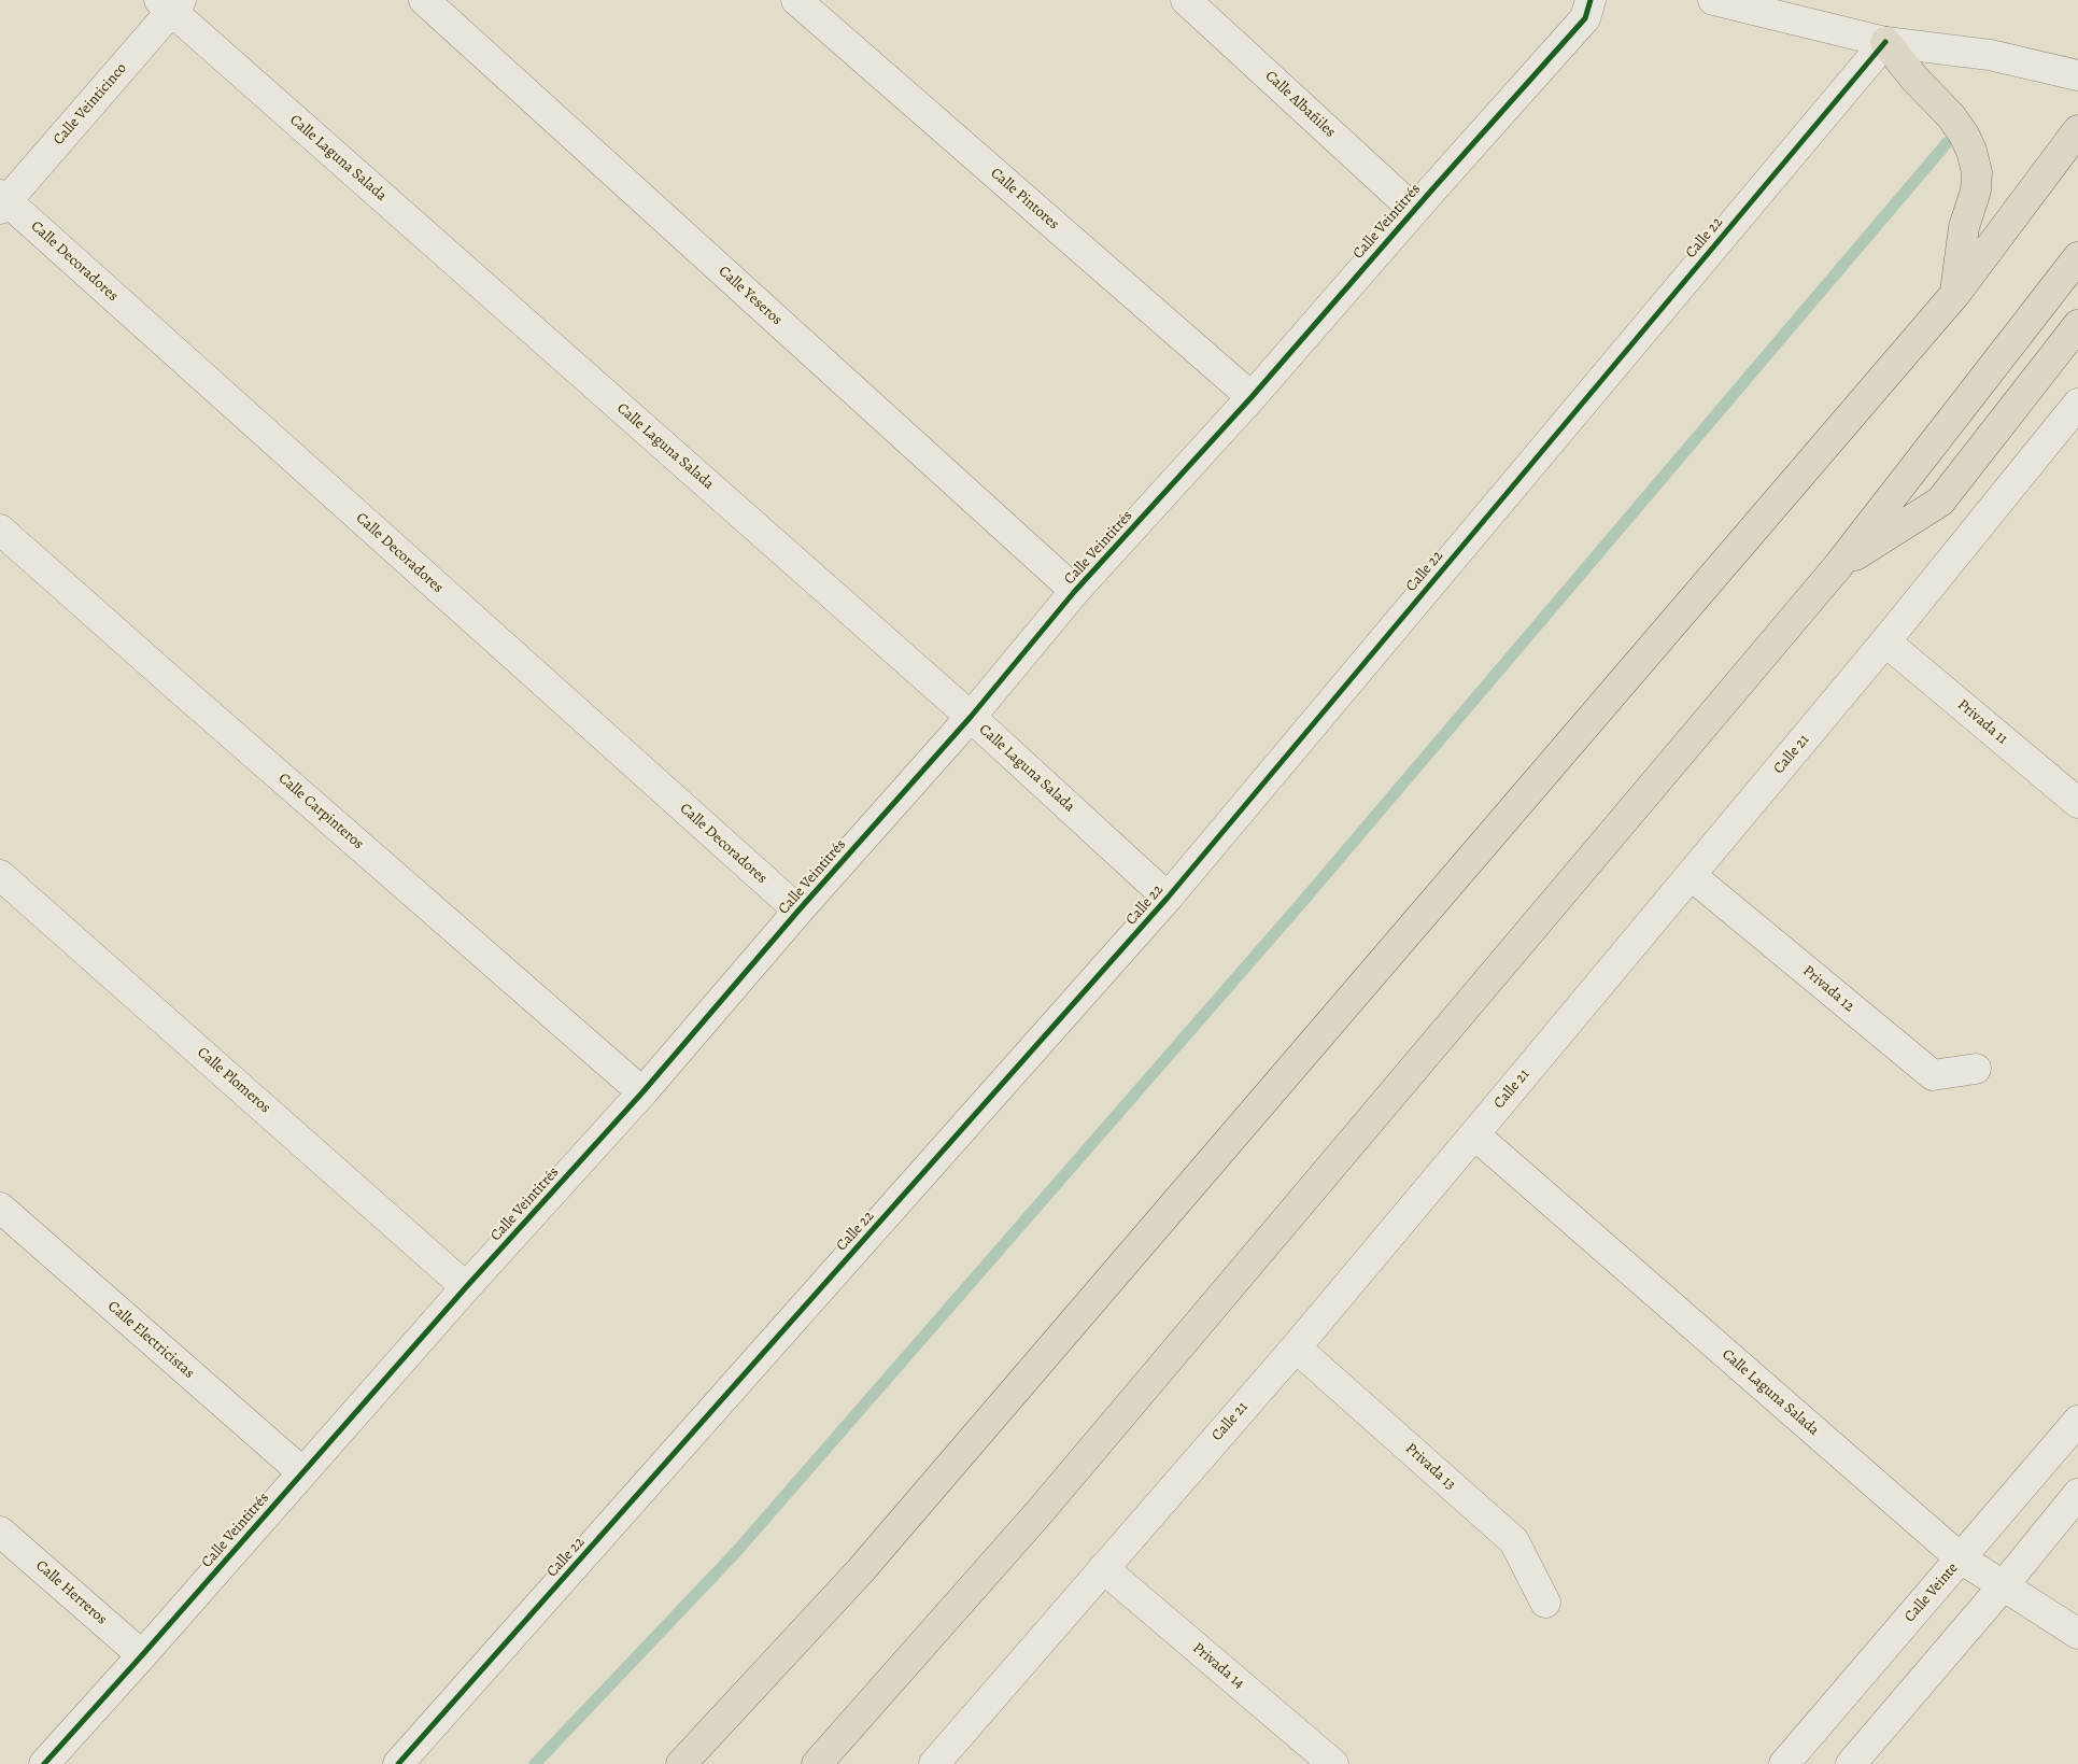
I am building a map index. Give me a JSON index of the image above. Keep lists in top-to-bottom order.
{
  "streets": {
    "street": [
      "Calle Veinticinco",
      "Calle Albañiles",
      "Calle Laguna Salada",
      "Calle Pintores",
      "Calle Veintitrés",
      "Calle 22",
      "Calle Decoradores",
      "Calle Yeseros",
      "Privada 11",
      "Calle 21",
      "Calle Carpinteros",
      "Privada 12",
      "Calle Plomeros",
      "Calle Electricistas",
      "Privada 13",
      "Calle Herreros",
      "Calle Veinte",
      "Privada 14"
    ]
  },
  "crossings": [
    ["Calle Veinticinco", "Calle Laguna Salada"],
    ["Calle Veinticinco", "Calle Decoradores"],
    ["Calle Albañiles", "Calle Veintitrés"],
    ["Calle Laguna Salada", "Calle Veintitrés"],
    ["Calle Laguna Salada", "Calle 22"],
    ["Calle Laguna Salada", "Calle 21"],
    ["Calle Laguna Salada", "Calle Veinte"],
    ["Calle Pintores", "Calle Veintitrés"],
    ["Calle Veintitrés", "Calle Decoradores"],
    ["Calle Veintitrés", "Calle Yeseros"],
    ["Calle Veintitrés", "Calle Carpinteros"],
    ["Calle Veintitrés", "Calle Plomeros"],
    ["Calle Veintitrés", "Calle Electricistas"],
    ["Calle Veintitrés", "Calle Herreros"],
    ["Privada 11", "Calle 21"],
    ["Calle 21", "Privada 12"],
    ["Calle 21", "Privada 13"],
    ["Calle 21", "Privada 14"]
  ]
}
